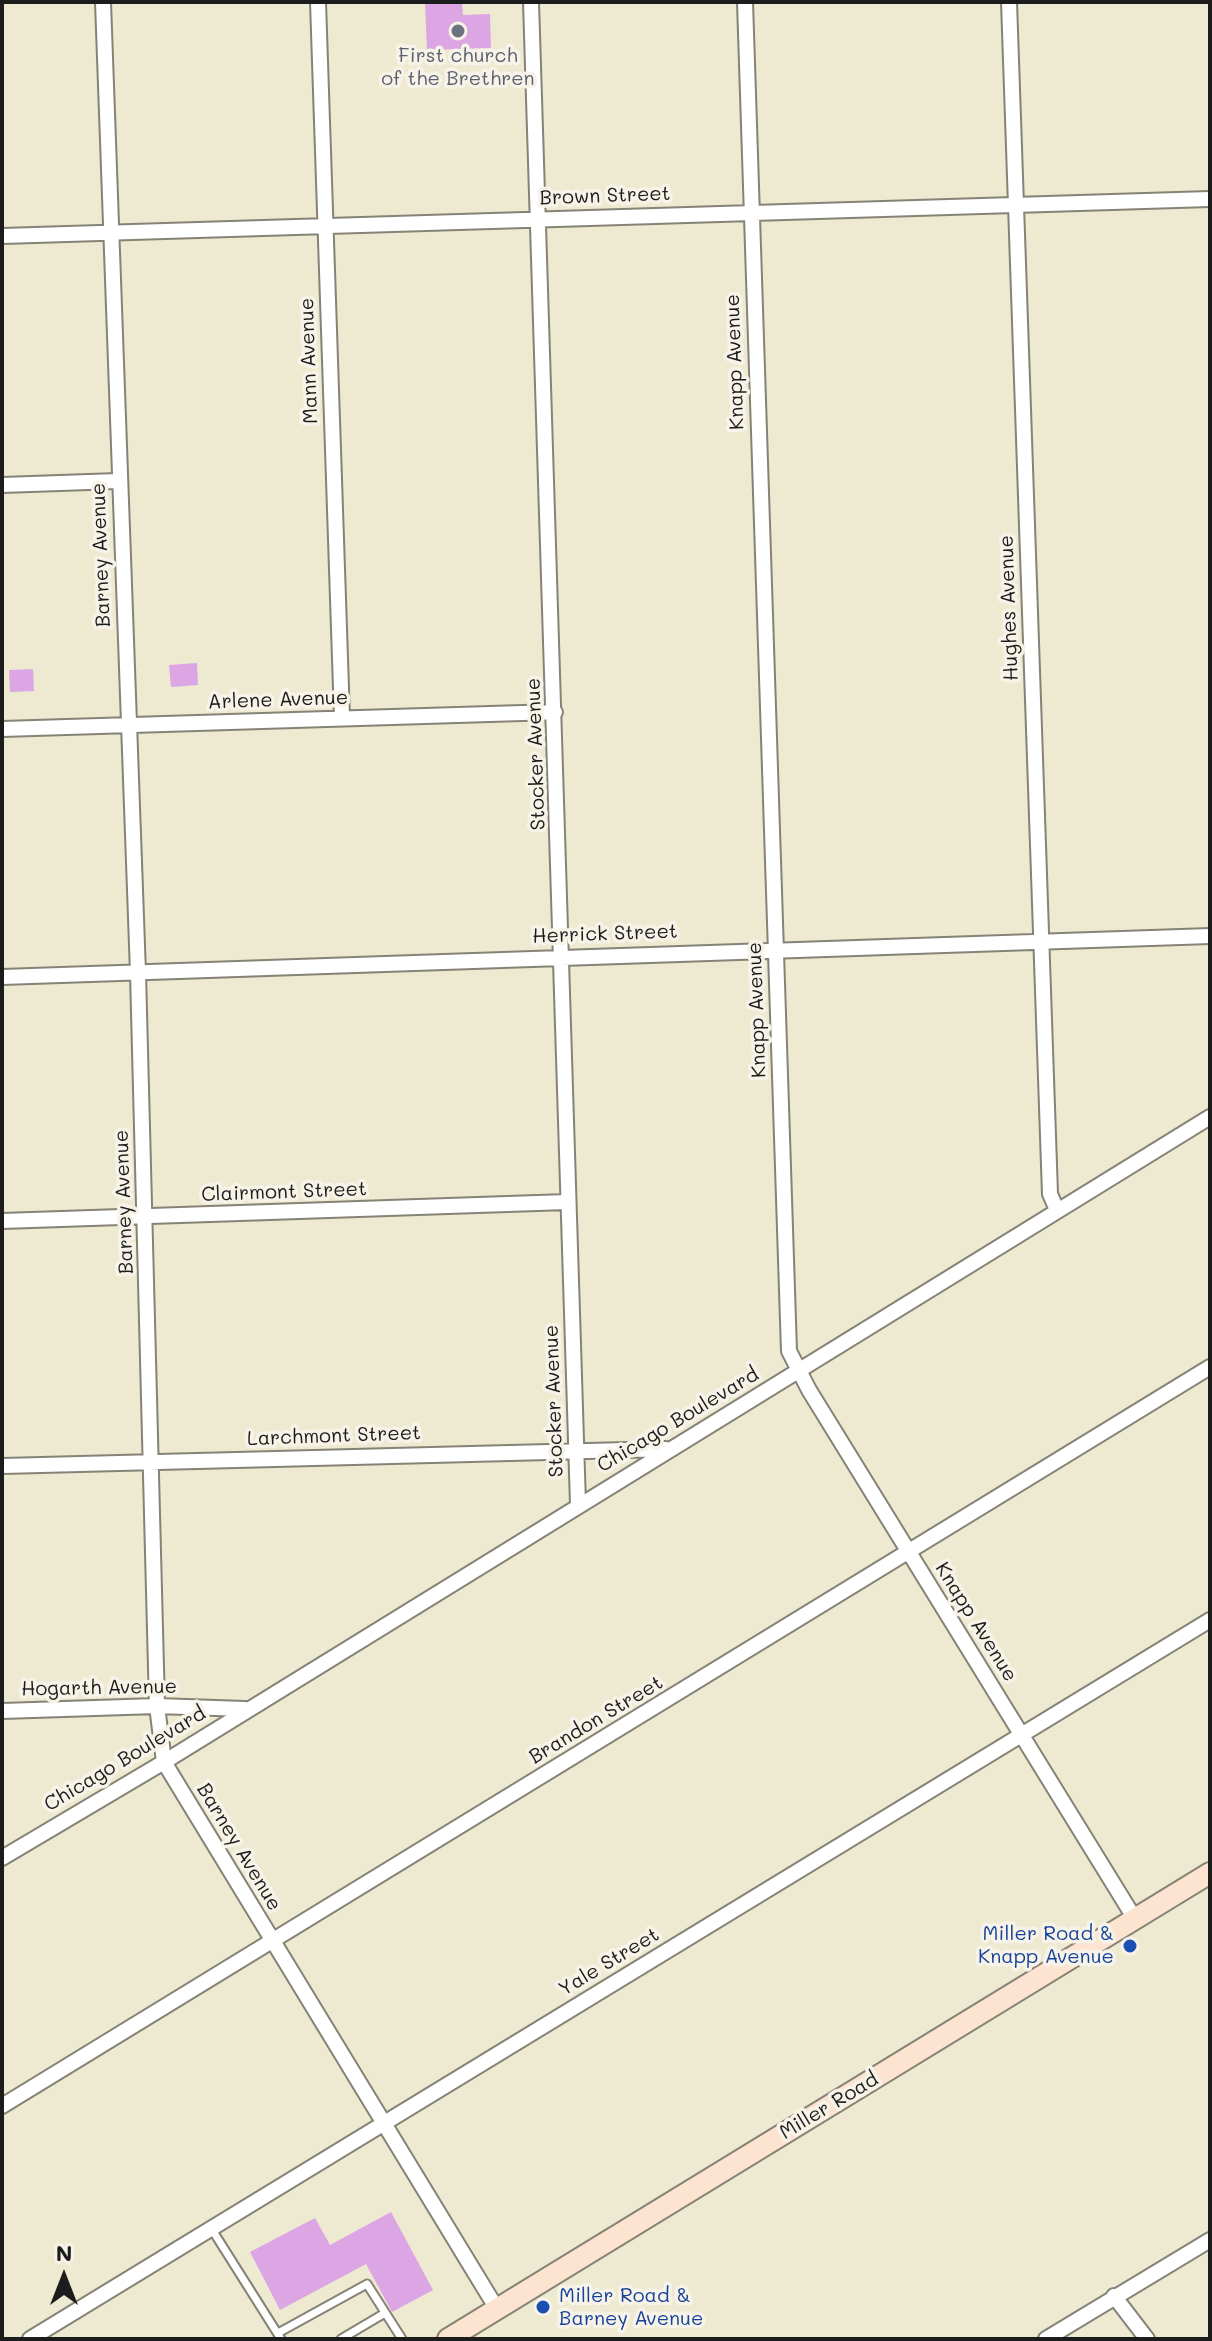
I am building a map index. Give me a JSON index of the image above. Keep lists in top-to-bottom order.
{
  "streets": {
    "main road": ["Miller Road"],
    "street": [
      "Brown Street",
      "Mann Avenue",
      "Knapp Avenue",
      "Barney Avenue",
      "Hughes Avenue",
      "Arlene Avenue",
      "Stocker Avenue",
      "Herrick Street",
      "Clairmont Street",
      "Chicago Boulevard",
      "Larchmont Street",
      "Hogarth Avenue",
      "Brandon Street",
      "Yale Street"
    ]
  },
  "crossings": [
    ["Brown Street", "Mann Avenue"],
    ["Brown Street", "Knapp Avenue"],
    ["Brown Street", "Barney Avenue"],
    ["Brown Street", "Hughes Avenue"],
    ["Brown Street", "Stocker Avenue"],
    ["Mann Avenue", "Arlene Avenue"],
    ["Knapp Avenue", "Herrick Street"],
    ["Knapp Avenue", "Chicago Boulevard"],
    ["Knapp Avenue", "Brandon Street"],
    ["Knapp Avenue", "Yale Street"],
    ["Knapp Avenue", "Miller Road"],
    ["Barney Avenue", "Arlene Avenue"],
    ["Barney Avenue", "Herrick Street"],
    ["Barney Avenue", "Clairmont Street"],
    ["Barney Avenue", "Chicago Boulevard"],
    ["Barney Avenue", "Larchmont Street"],
    ["Barney Avenue", "Hogarth Avenue"],
    ["Barney Avenue", "Brandon Street"],
    ["Barney Avenue", "Yale Street"],
    ["Barney Avenue", "Miller Road"],
    ["Hughes Avenue", "Herrick Street"],
    ["Hughes Avenue", "Chicago Boulevard"],
    ["Arlene Avenue", "Stocker Avenue"],
    ["Stocker Avenue", "Herrick Street"],
    ["Stocker Avenue", "Clairmont Street"],
    ["Stocker Avenue", "Chicago Boulevard"],
    ["Stocker Avenue", "Larchmont Street"],
    ["Chicago Boulevard", "Larchmont Street"],
    ["Chicago Boulevard", "Hogarth Avenue"]
  ],
  "places": ["First church of the Brethren", "Miller Road & Knapp Avenue", "Miller Road & Barney Avenue"],
  "north": "top"
}
